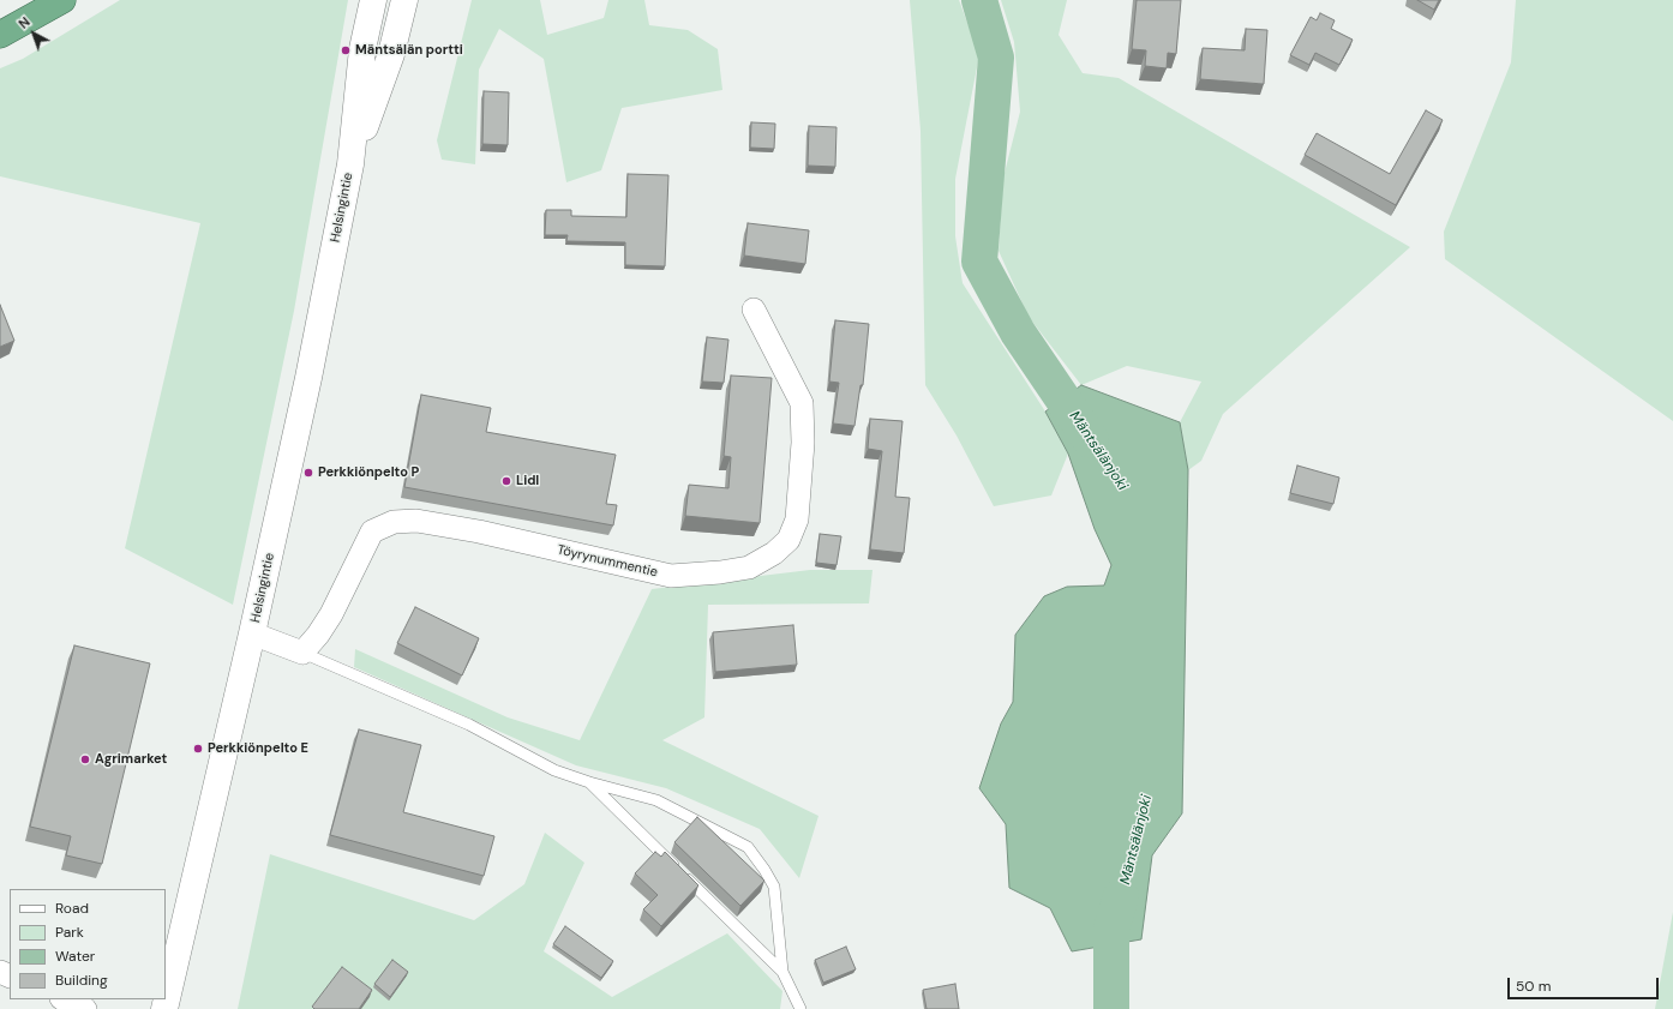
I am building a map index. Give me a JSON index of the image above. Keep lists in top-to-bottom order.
{
  "streets": {
    "main road": ["Helsingintie"],
    "street": ["Töyrynummentie"]
  },
  "water": ["Mäntsälänjoki"],
  "places": [
    "Mäntsälän portti",
    "Perkkiönpelto P",
    "Lidl",
    "Perkkiönpelto E",
    "Agrimarket"
  ],
  "legend": [
    "Road",
    "Park",
    "Water",
    "Building"
  ],
  "scale_bar": "50 m",
  "north": "top left"
}
